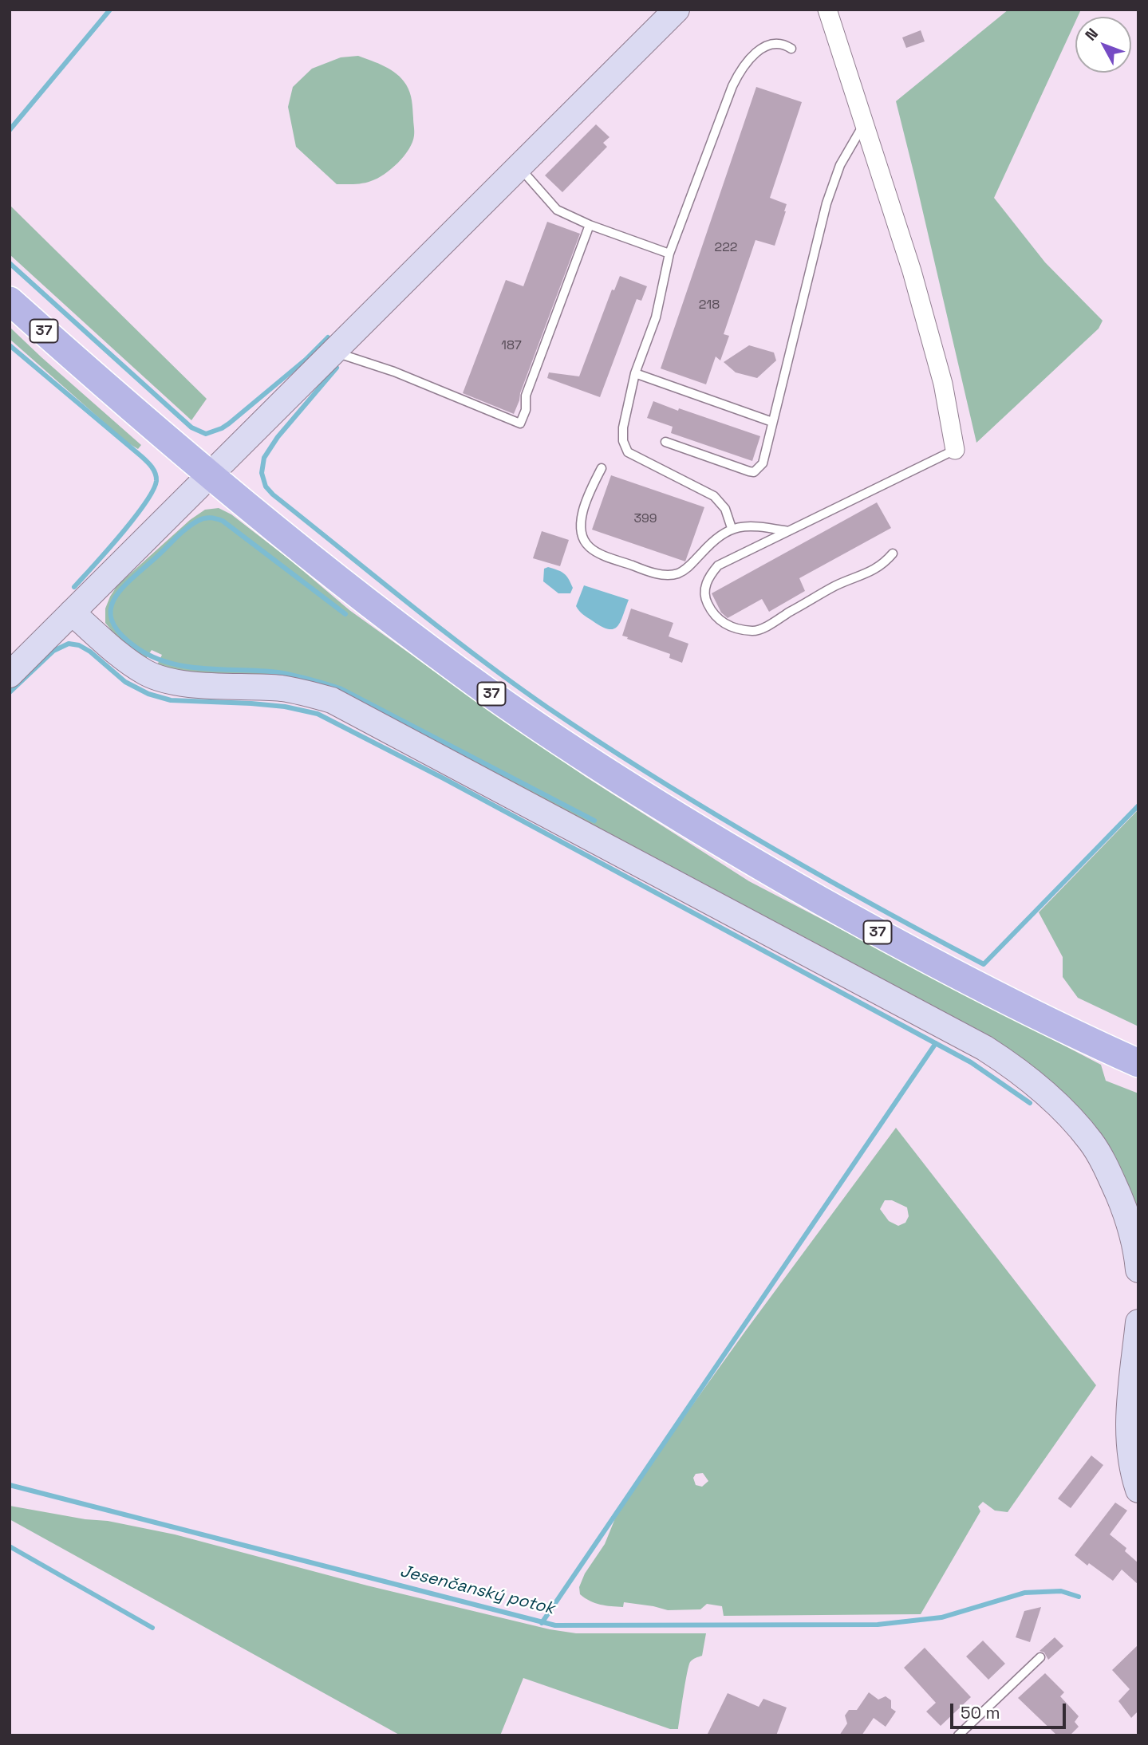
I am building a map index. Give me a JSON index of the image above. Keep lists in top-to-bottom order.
{
  "streets": {
    "main road": ["37"]
  },
  "water": ["Jesenčanský potok"],
  "house_numbers": [
    "222",
    "218",
    "187",
    "399"
  ],
  "scale_bar": "50 m",
  "north": "top left"
}
